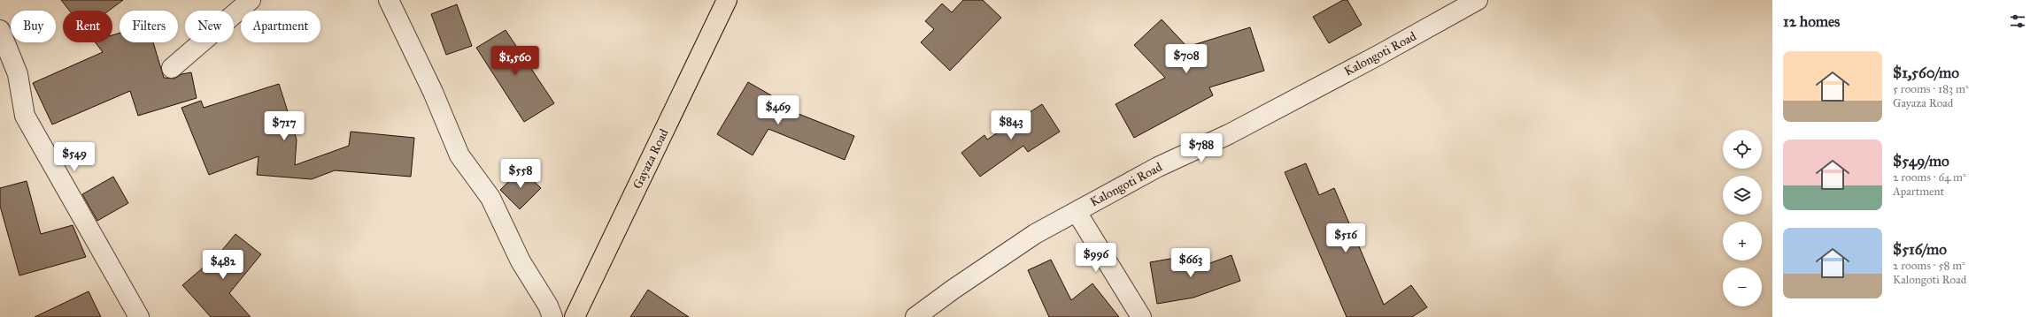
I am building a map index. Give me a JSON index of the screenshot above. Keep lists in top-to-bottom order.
{
  "streets": {
    "main road": ["Gayaza Road"],
    "street": ["Kalongoti Road"]
  },
  "page": {
    "heading": "12 homes",
    "chip": [
      "Buy",
      "Rent",
      "Filters",
      "New",
      "Apartment"
    ],
    "list": [
      {
        "name": "$1,560/mo",
        "note": "5 rooms · 183 m² · Gayaza Road"
      },
      {
        "name": "$549/mo",
        "note": "2 rooms · 64 m² · Apartment"
      },
      {
        "name": "$516/mo",
        "note": "2 rooms · 58 m² · Kalongoti Road"
      }
    ],
    "price": [
      "$708",
      "$1,560",
      "$469",
      "$843",
      "$717",
      "$788",
      "$549",
      "$558",
      "$516",
      "$996",
      "$663",
      "$482"
    ],
    "map_buttons": ["+", "−"]
  }
}
